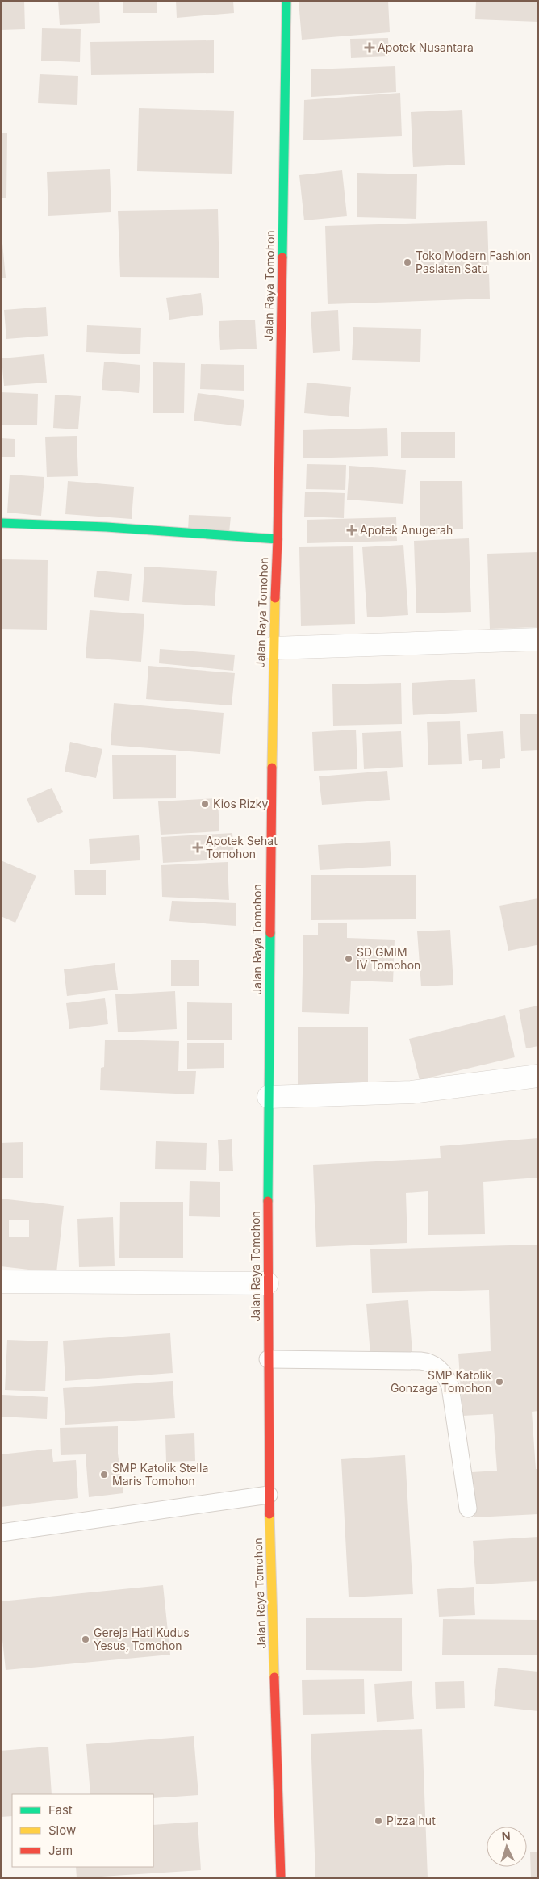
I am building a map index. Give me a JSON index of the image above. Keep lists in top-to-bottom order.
{
  "streets": {
    "main road": ["Jalan Raya Tomohon"]
  },
  "places": {
    "health": ["Apotek Nusantara", "Apotek Anugerah", "Apotek Sehat Tomohon"],
    "other": [
      "Toko Modern Fashion Paslaten Satu",
      "Kios Rizky",
      "SD GMIM IV Tomohon",
      "SMP Katolik Gonzaga Tomohon",
      "SMP Katolik Stella Maris Tomohon",
      "Gereja Hati Kudus Yesus, Tomohon",
      "Pizza hut"
    ]
  },
  "legend": ["Fast", "Slow", "Jam"],
  "north": "top"
}
